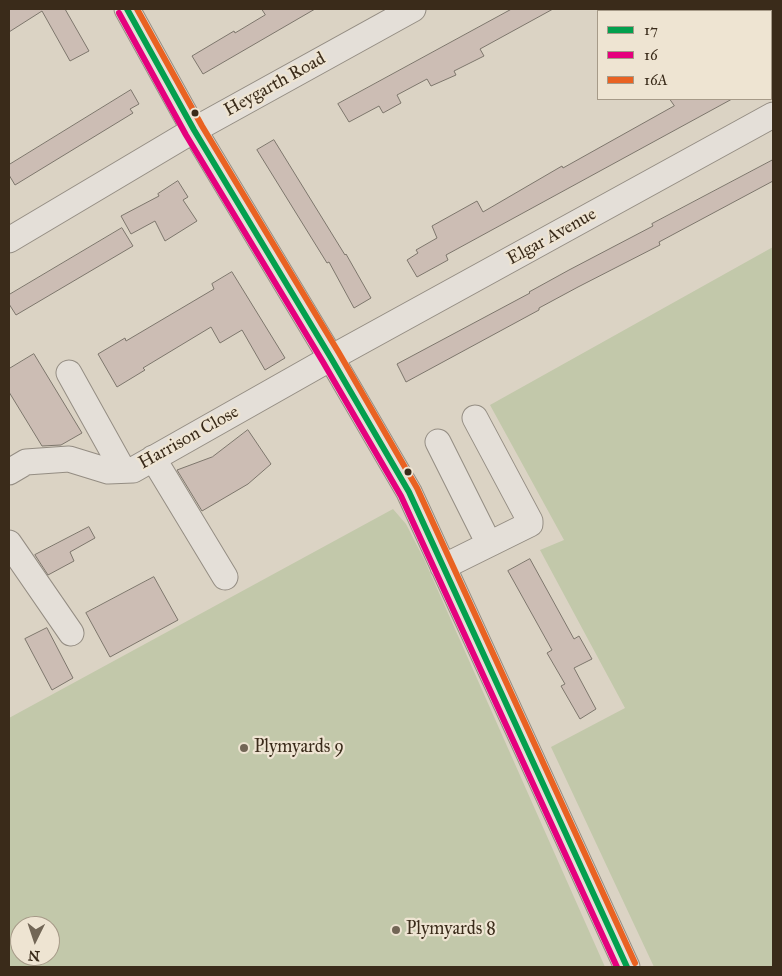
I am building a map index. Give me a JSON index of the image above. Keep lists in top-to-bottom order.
{
  "streets": {
    "street": ["Heygarth Road", "Elgar Avenue", "Harrison Close"]
  },
  "crossings": [
    ["Elgar Avenue", "Harrison Close"]
  ],
  "places": ["Plymyards 9", "Plymyards 8"],
  "lines": ["transit line 17", "transit line 16A", "transit line 16"],
  "legend": ["17", "16", "16A"],
  "north": "bottom"
}
